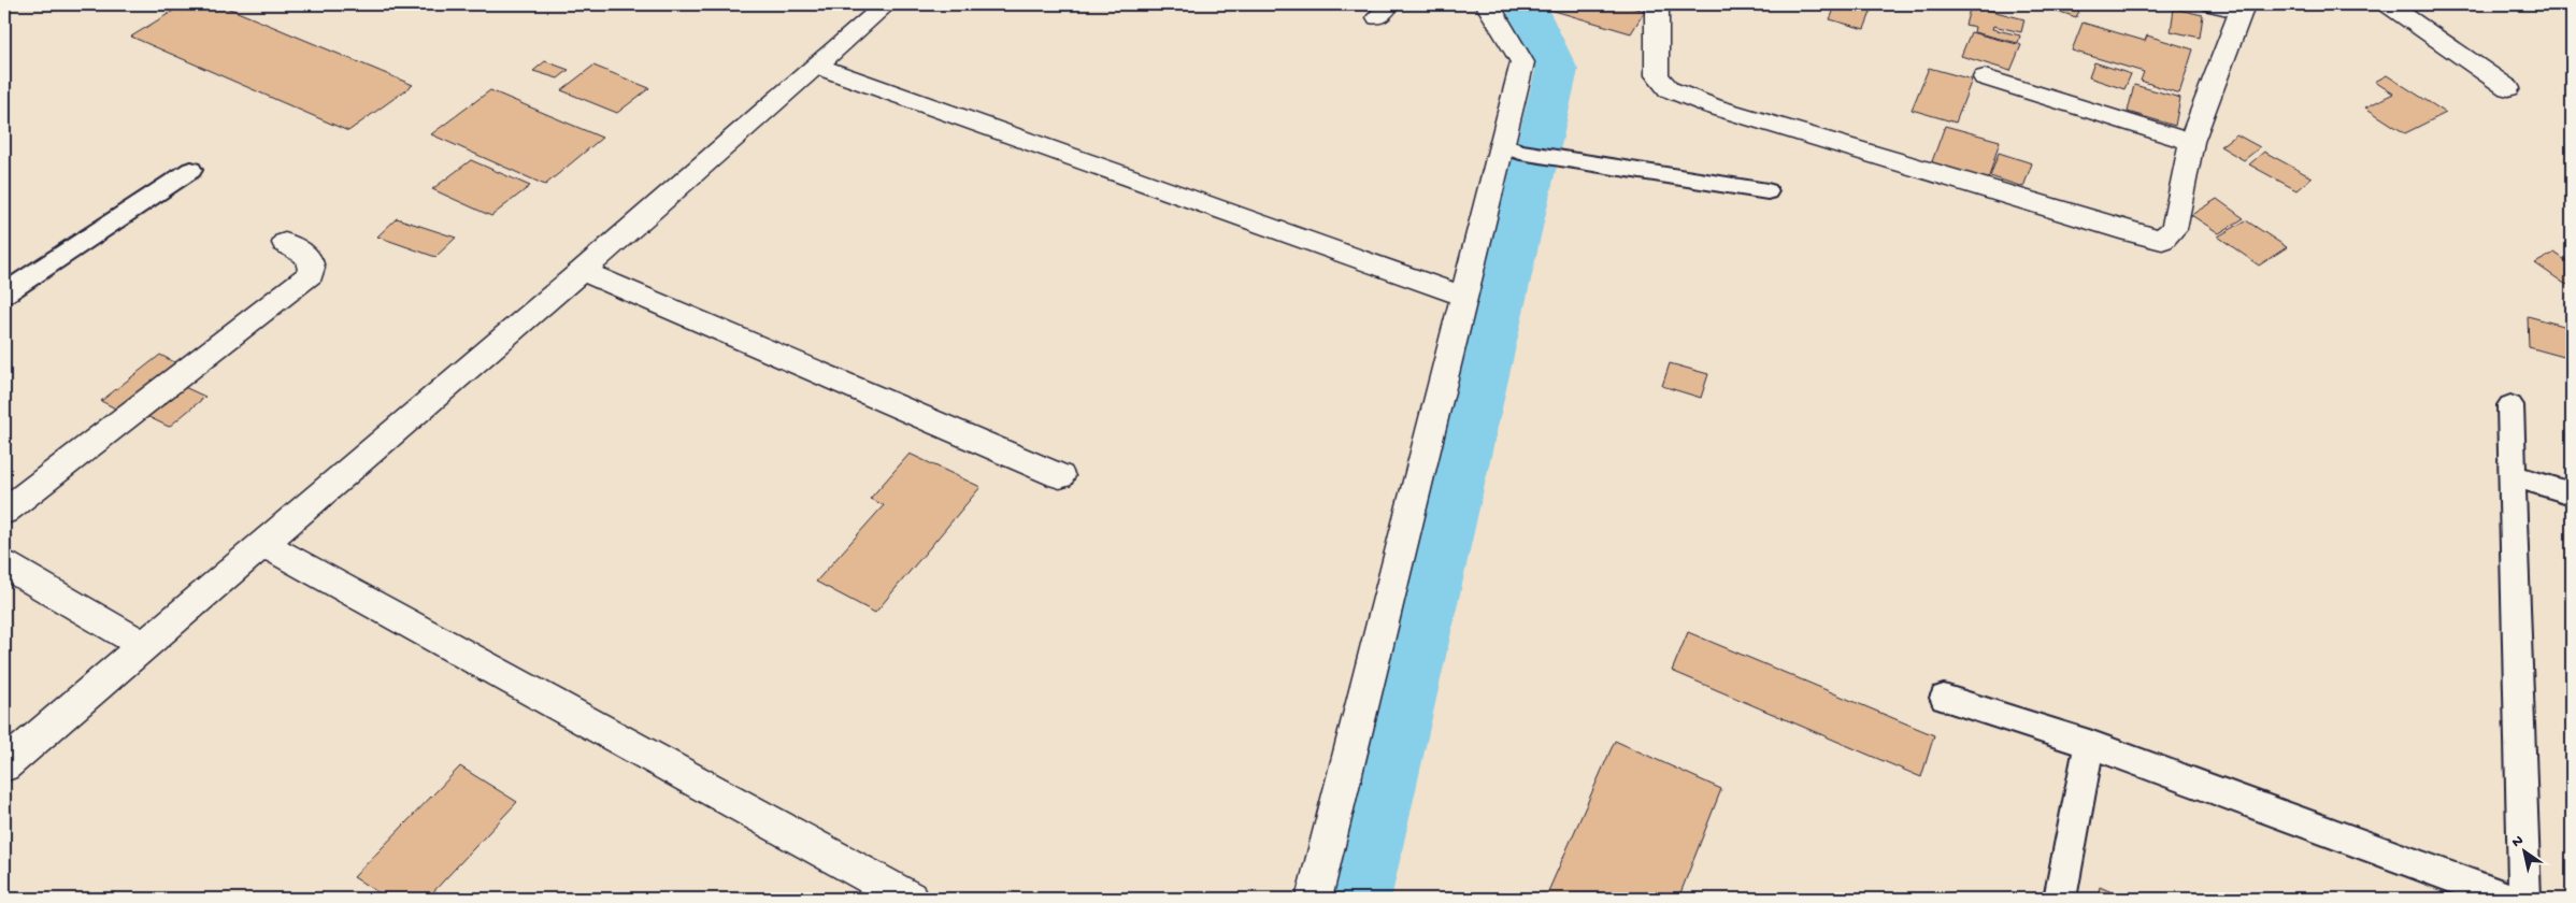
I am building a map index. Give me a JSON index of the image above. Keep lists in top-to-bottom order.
{
  "north": "top left"
}
